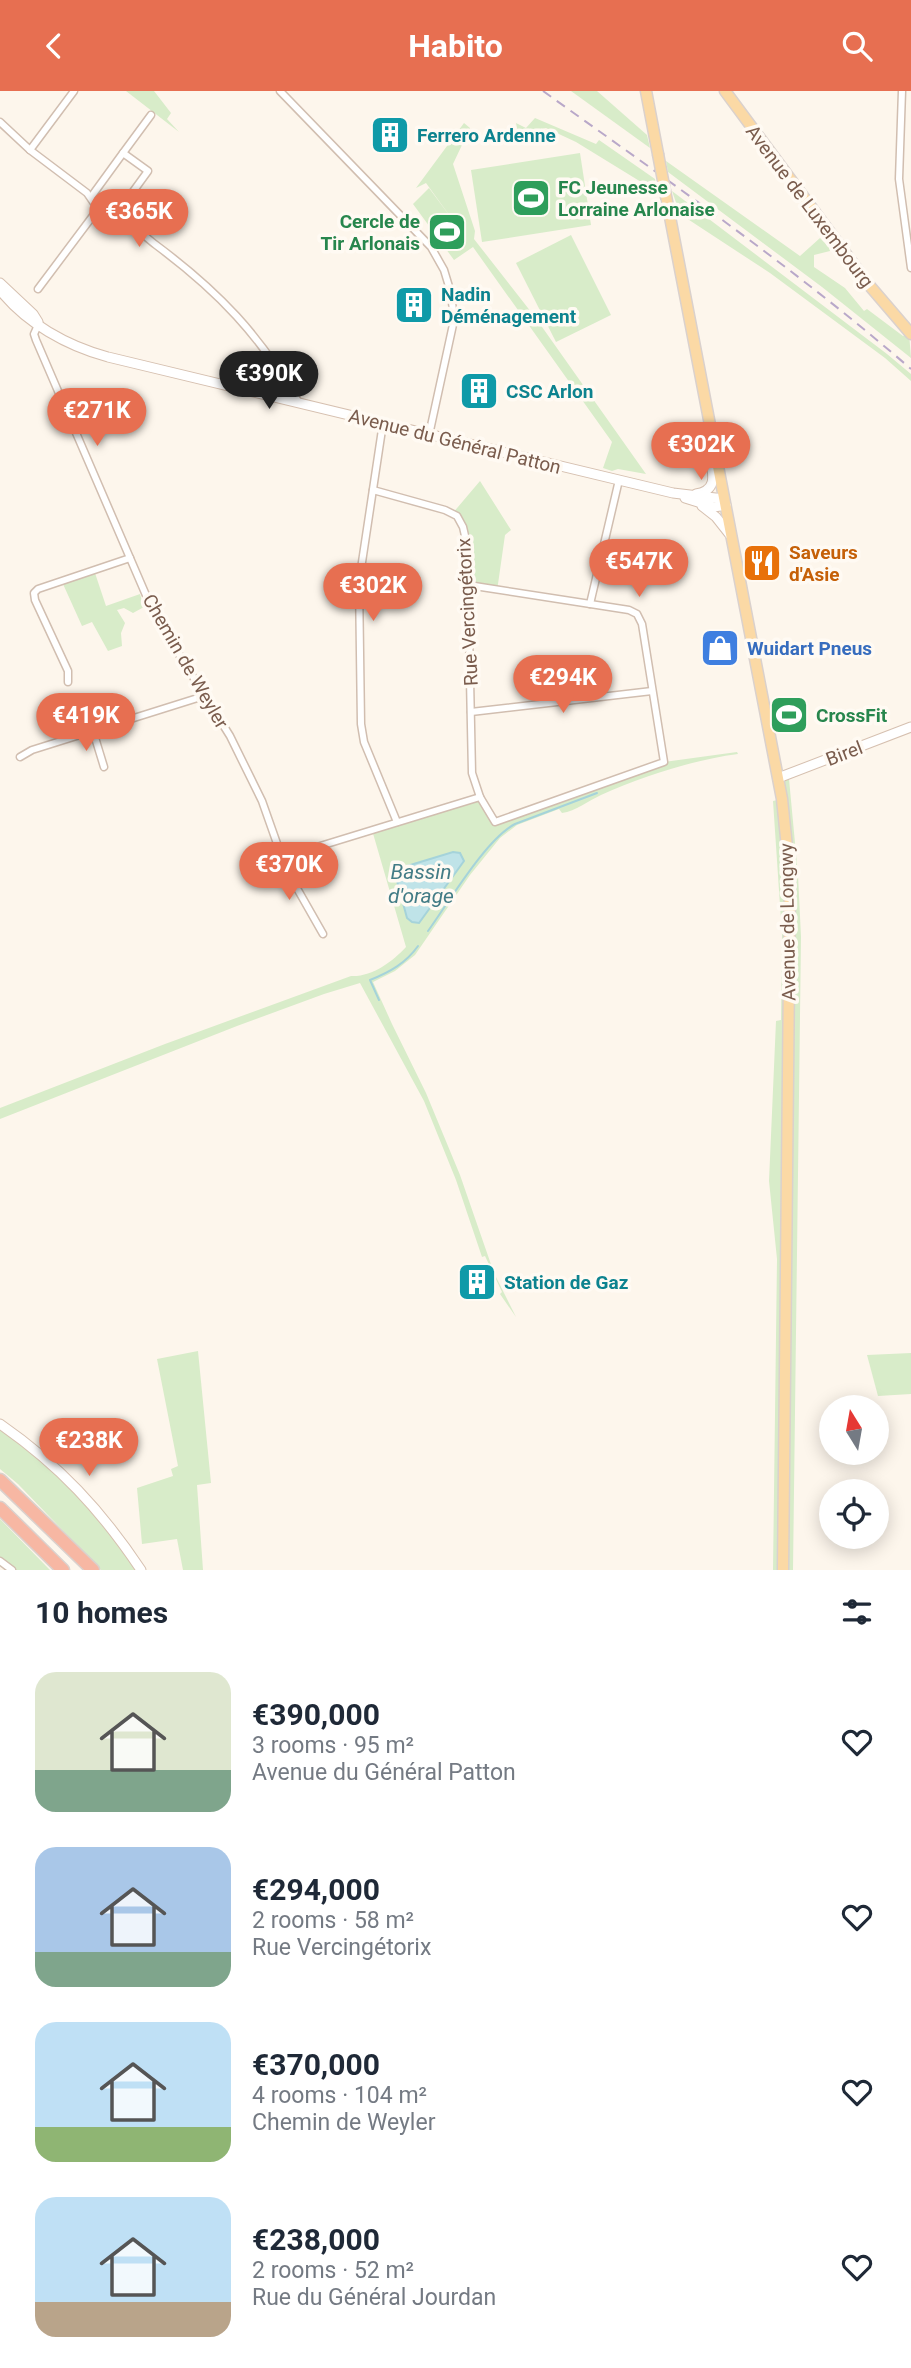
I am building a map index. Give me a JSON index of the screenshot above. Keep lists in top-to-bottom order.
{
  "streets": {
    "main road": [
      "Avenue de Luxembourg",
      "Avenue du Général Patton",
      "Birel",
      "Avenue de Longwy"
    ],
    "street": ["Rue Vercingétorix", "Chemin de Weyler"]
  },
  "crossings": [
    ["Avenue du Général Patton", "Chemin de Weyler"],
    ["Birel", "Avenue de Longwy"]
  ],
  "water": ["Bassin d'orage"],
  "places": {
    "building": [
      "Ferrero Ardenne",
      "Nadin Déménagement",
      "CSC Arlon",
      "Station de Gaz"
    ],
    "sports": ["FC Jeunesse Lorraine Arlonaise", "Cercle de Tir Arlonais", "CrossFit"],
    "restaurant": ["Saveurs d'Asie"],
    "shop": ["Wuidart Pneus"]
  },
  "north": "top",
  "page": {
    "header": "Habito",
    "price": [
      "€365K",
      "€390K",
      "€271K",
      "€302K",
      "€547K",
      "€302K",
      "€294K",
      "€419K",
      "€370K",
      "€238K"
    ],
    "heading": "10 homes",
    "list": [
      {
        "name": "€390,000",
        "note": "3 rooms · 95 m² · Avenue du Général Patton"
      },
      {
        "name": "€294,000",
        "note": "2 rooms · 58 m² · Rue Vercingétorix"
      },
      {
        "name": "€370,000",
        "note": "4 rooms · 104 m² · Chemin de Weyler"
      },
      {
        "name": "€238,000",
        "note": "2 rooms · 52 m² · Rue du Général Jourdan"
      }
    ]
  }
}
